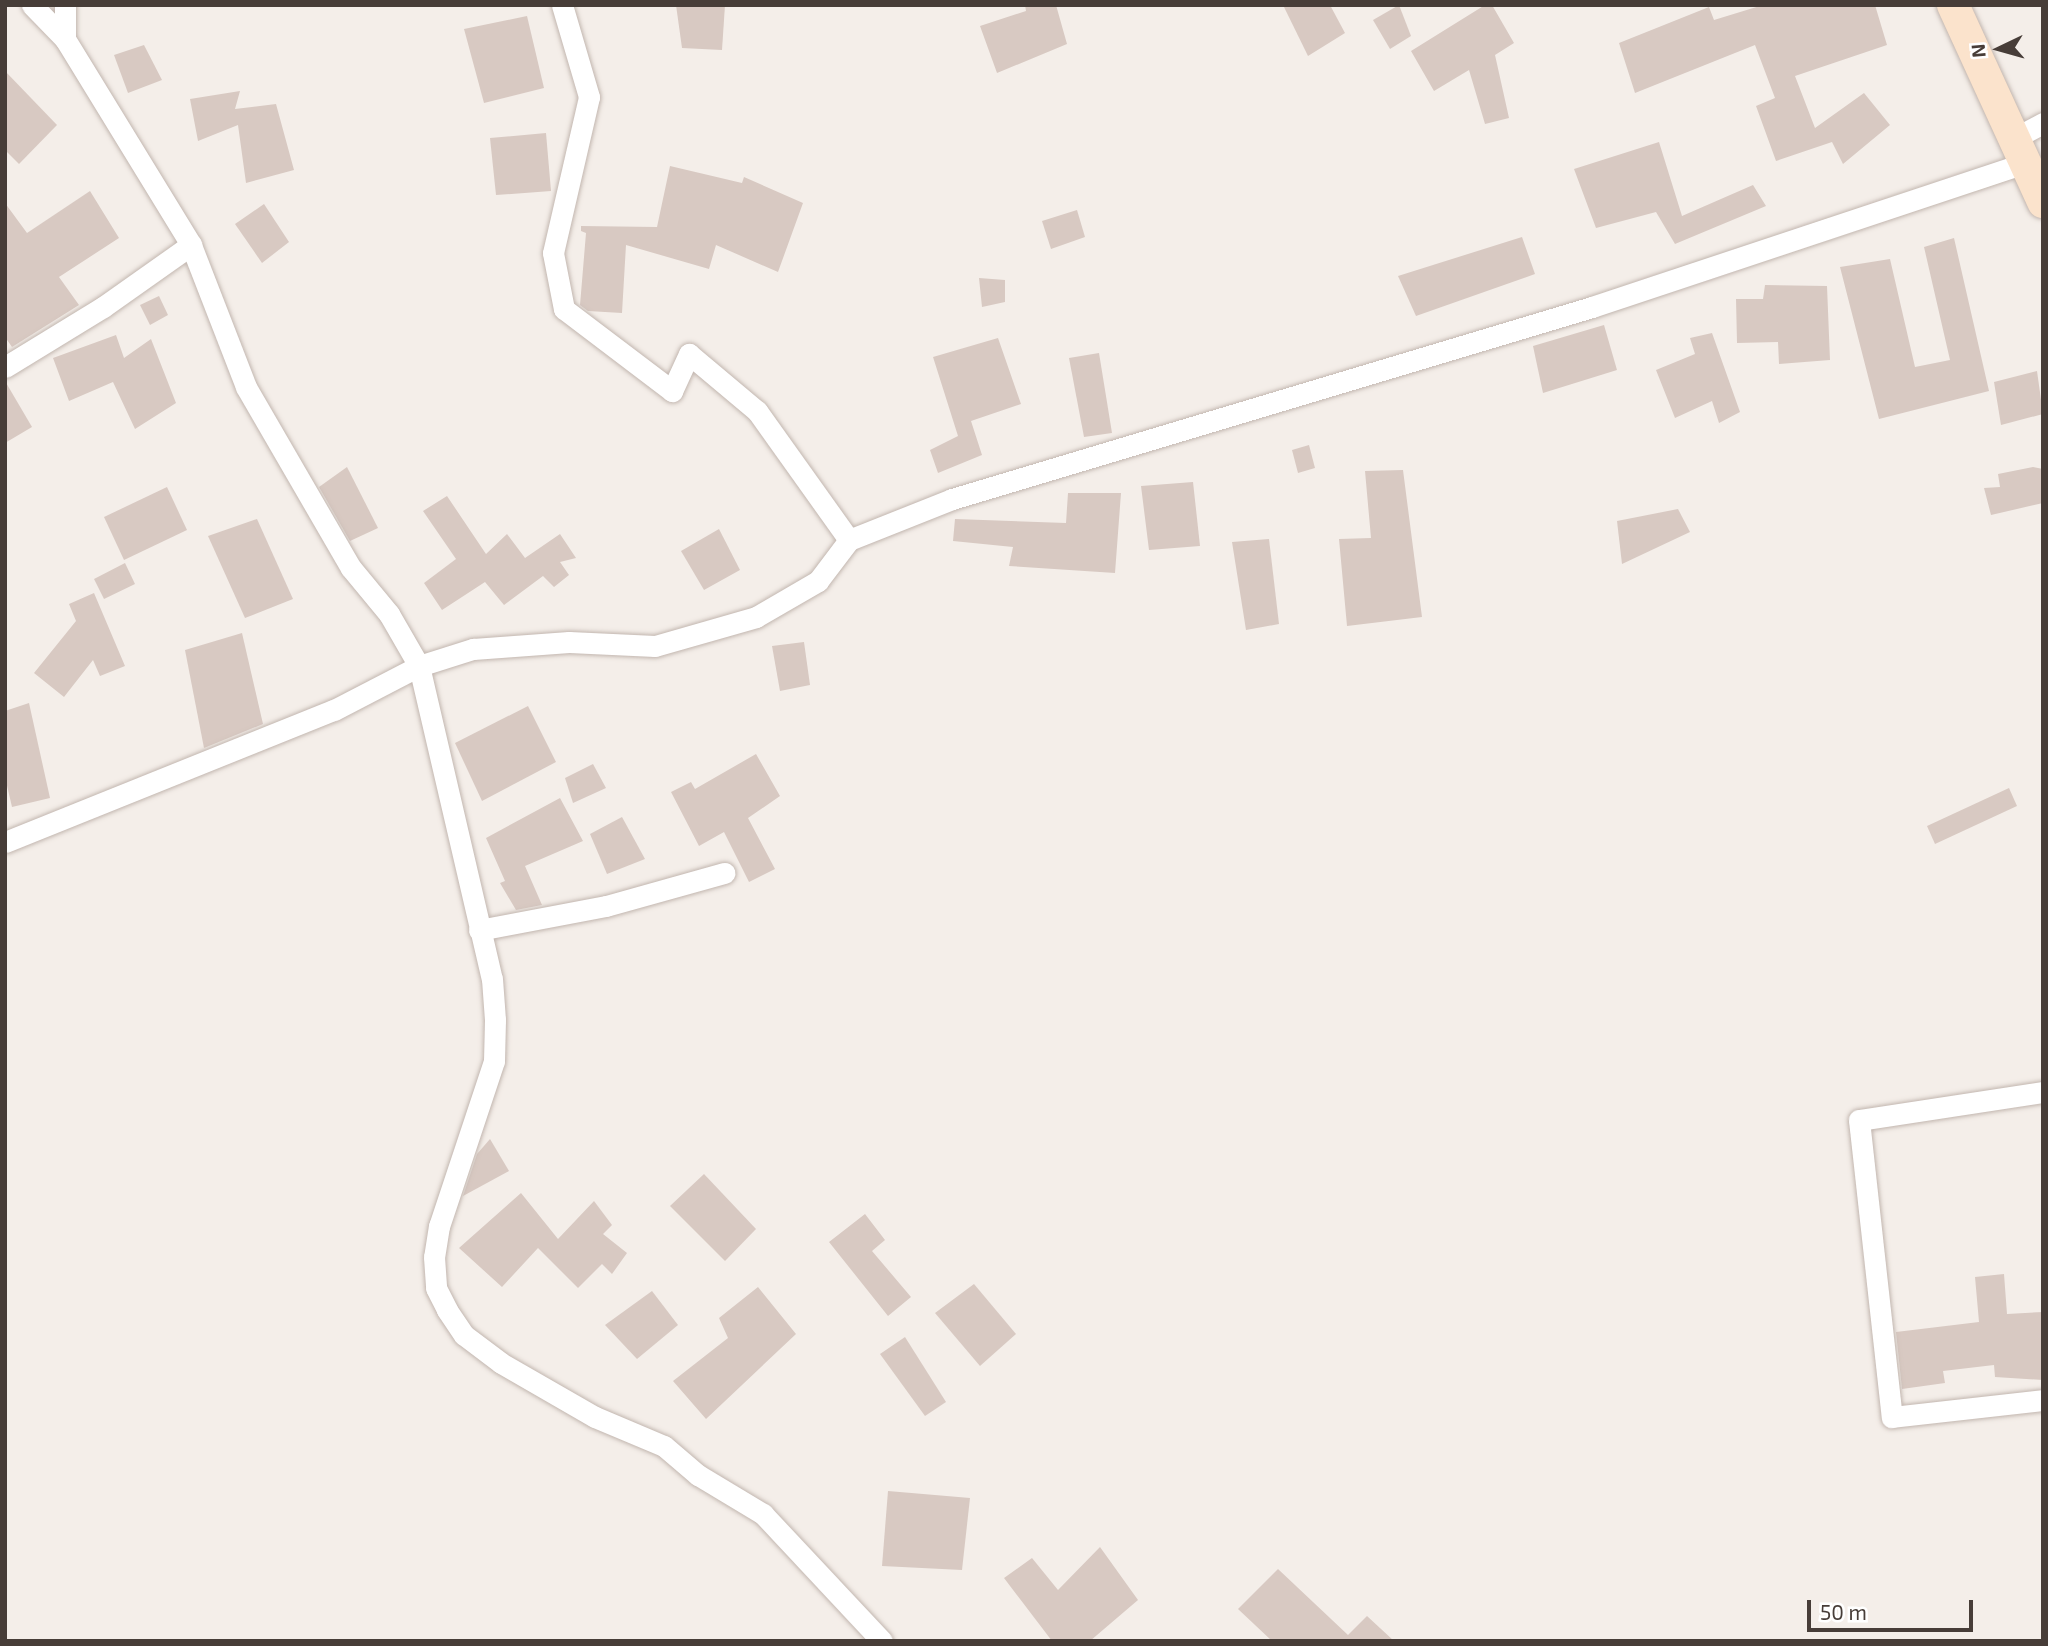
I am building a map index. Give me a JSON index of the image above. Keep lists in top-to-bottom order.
{
  "scale_bar": "50 m",
  "north": "left"
}
